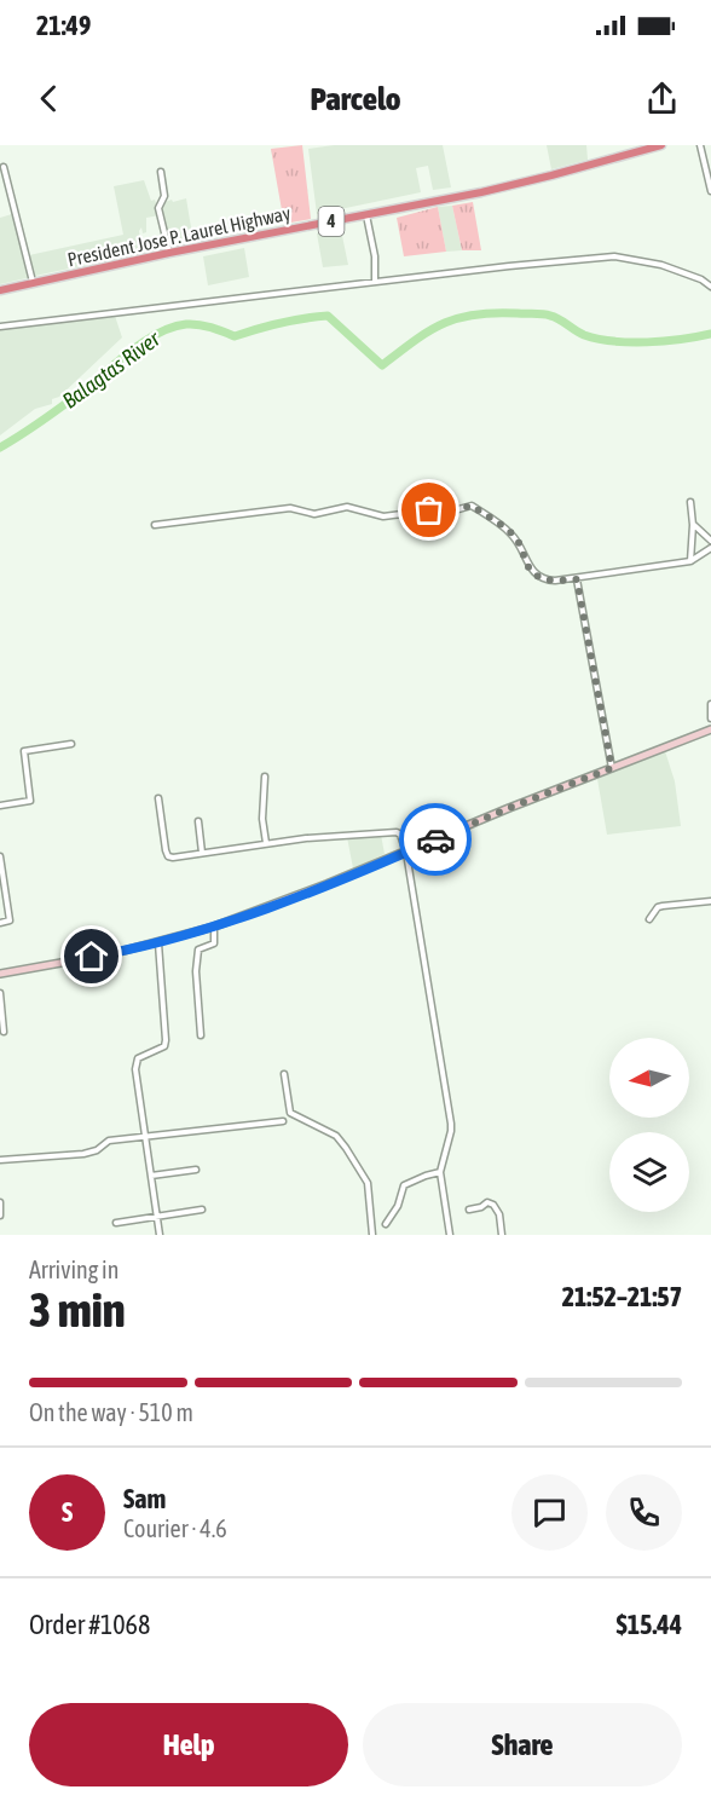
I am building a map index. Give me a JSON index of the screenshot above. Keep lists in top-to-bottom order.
{
  "streets": {
    "highway": ["4", "President Jose P. Laurel Highway"]
  },
  "water": ["Balagtas River"],
  "north": "left",
  "page": {
    "status": "21:49",
    "header": "Parcelo",
    "heading": ["3 min", "Arriving in", "21:52–21:57"],
    "panel": [
      "Sam",
      "Courier · 4.6",
      "Order #1068",
      "$15.44"
    ],
    "bar": "On the way · 510 m",
    "round": "S",
    "buttons": ["Help", "Share"]
  }
}
